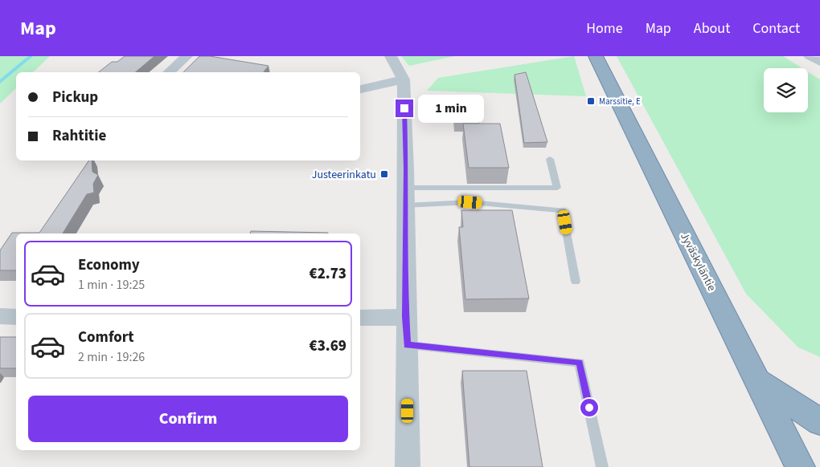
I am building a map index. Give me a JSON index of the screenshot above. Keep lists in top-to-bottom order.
{
  "streets": {
    "highway": ["Jyväskyläntie"]
  },
  "places": {
    "transit": ["Marssitie, E", "Justeerinkatu"]
  },
  "page": {
    "header": "Map",
    "nav": [
      "Home",
      "Map",
      "About",
      "Contact"
    ],
    "banner": ["Pickup", "Rahtitie"],
    "bubble": "1 min",
    "list": [
      {
        "name": "Economy",
        "note": "1 min · 19:25",
        "value": "€2.73"
      },
      {
        "name": "Comfort",
        "note": "2 min · 19:26",
        "value": "€3.69"
      }
    ],
    "buttons": "Confirm"
  }
}
